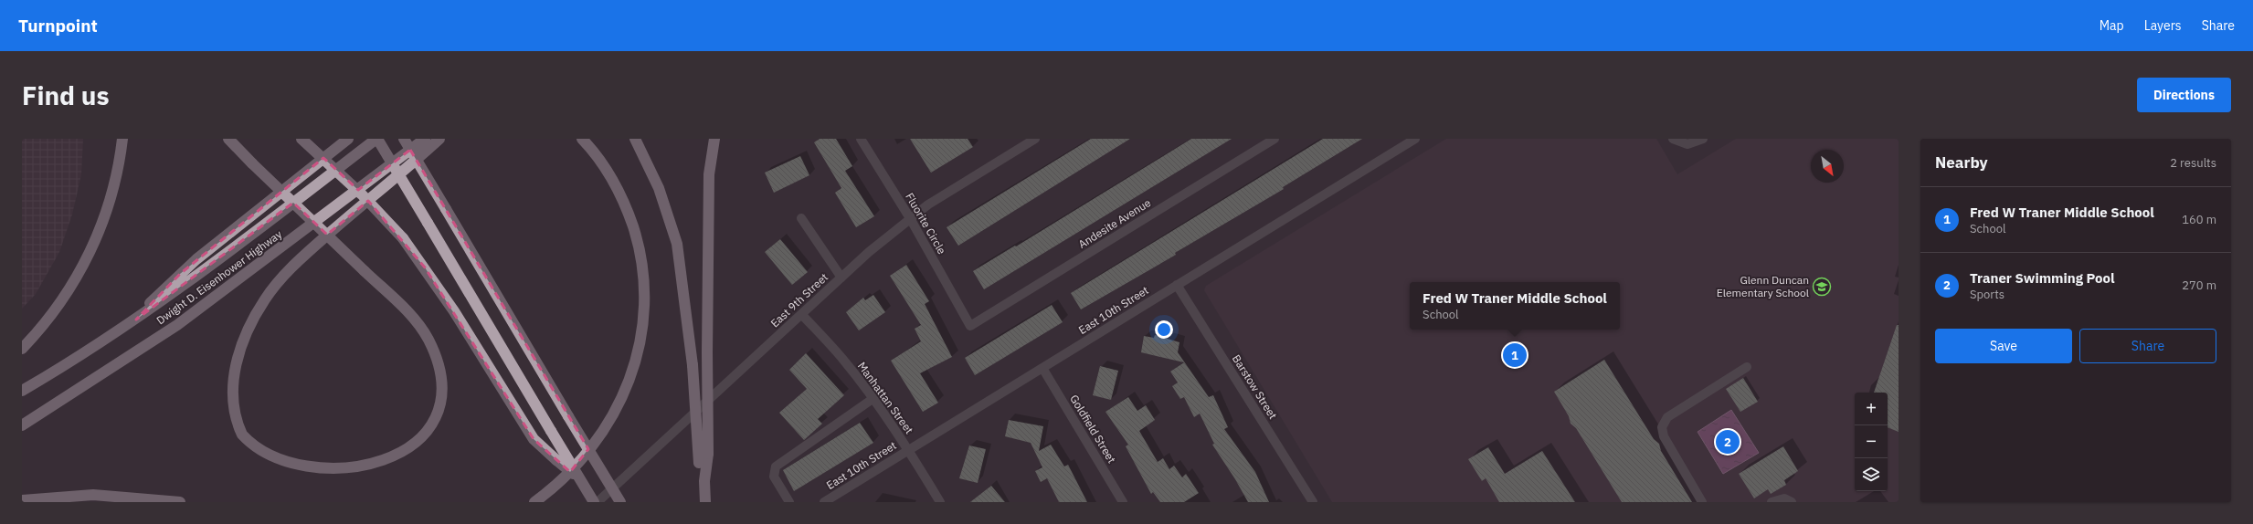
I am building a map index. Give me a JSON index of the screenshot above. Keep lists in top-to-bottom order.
{
  "streets": {
    "highway": ["Dwight D. Eisenhower Highway"],
    "street": [
      "Fluorite Circle",
      "Andesite Avenue",
      "East 9th Street",
      "East 10th Street",
      "Barstow Street",
      "Manhattan Street",
      "Goldfield Street"
    ]
  },
  "crossings": [
    ["Fluorite Circle", "Andesite Avenue"],
    ["Fluorite Circle", "East 9th Street"],
    ["East 9th Street", "Manhattan Street"],
    ["East 10th Street", "Barstow Street"],
    ["East 10th Street", "Manhattan Street"],
    ["East 10th Street", "Goldfield Street"]
  ],
  "places": {
    "school or university": ["Glenn Duncan Elementary School"]
  },
  "north": "bottom right",
  "page": {
    "header": "Turnpoint",
    "nav": ["Map", "Layers", "Share"],
    "buttons": [
      "Directions",
      ["Save", "Share"]
    ],
    "title": "Find us",
    "heading": ["Nearby", "2 results"],
    "list": [
      {
        "mark": "1",
        "name": "Fred W Traner Middle School",
        "note": "School",
        "value": "160 m"
      },
      {
        "mark": "2",
        "name": "Traner Swimming Pool",
        "note": "Sports",
        "value": "270 m"
      }
    ],
    "popup": ["Fred W Traner Middle School", "School"],
    "pins": ["1", "2"],
    "map_buttons": ["+", "−"]
  }
}
